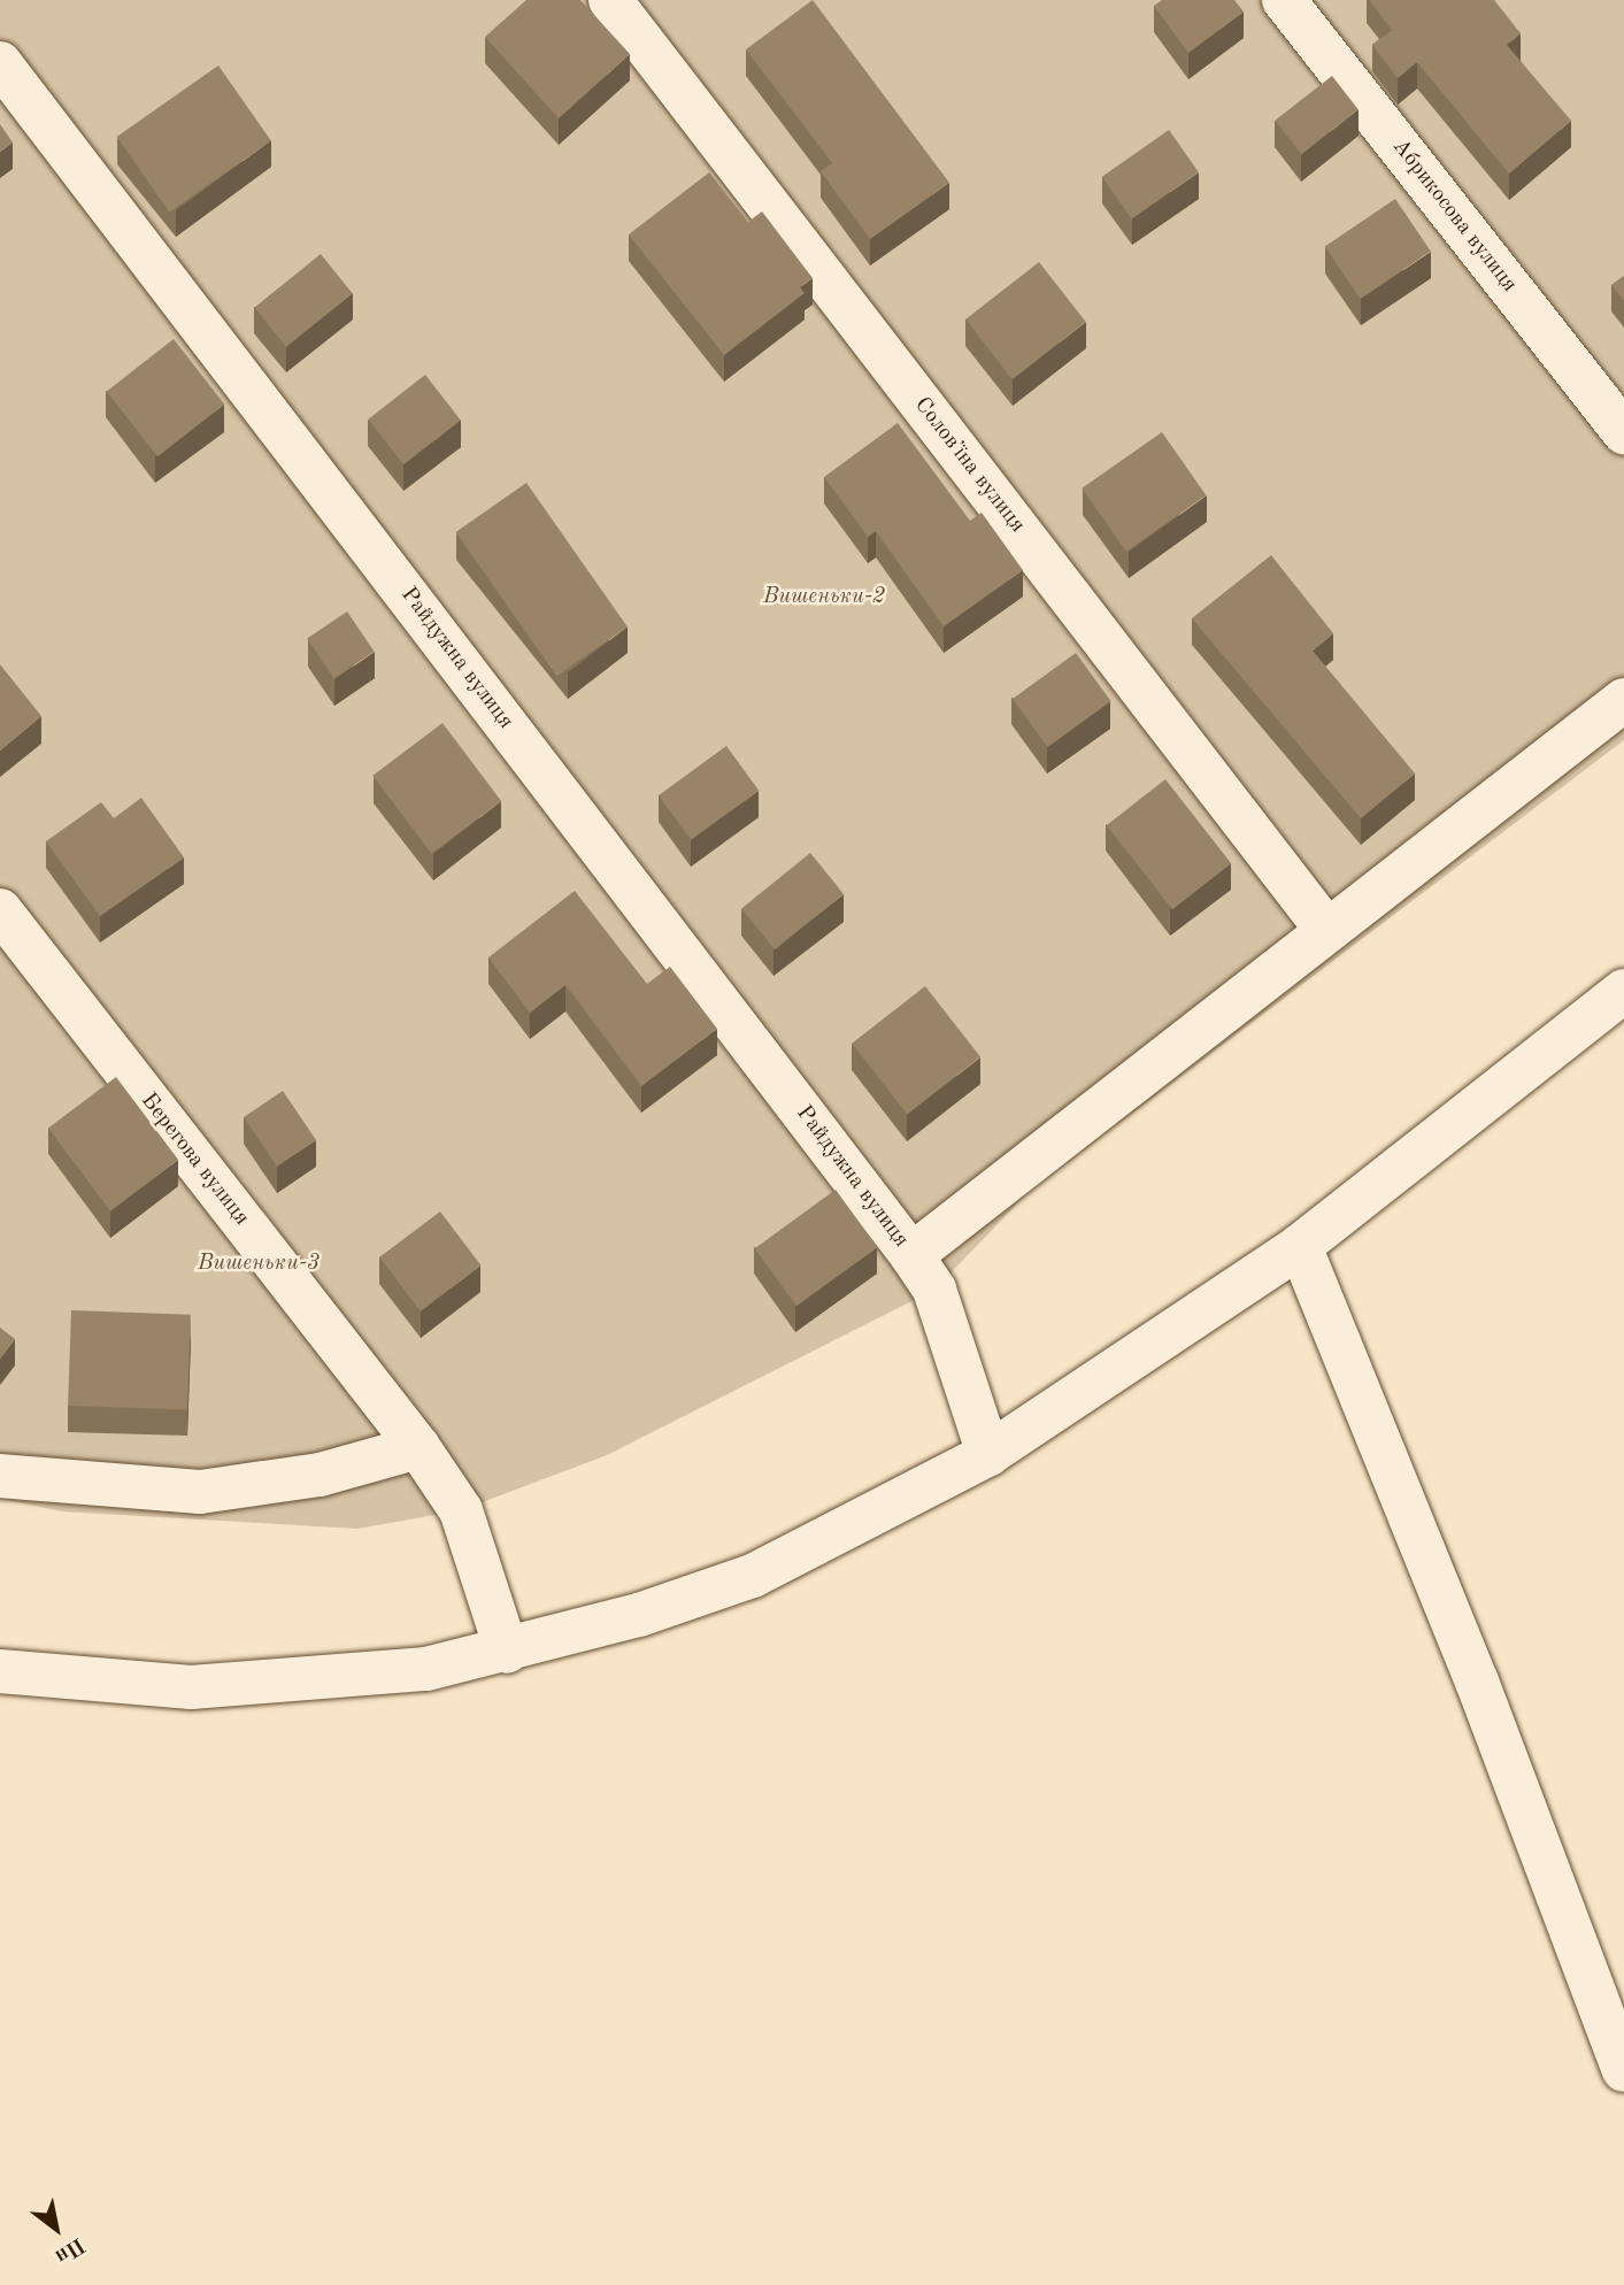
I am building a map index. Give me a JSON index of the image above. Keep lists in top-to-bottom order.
{
  "streets": {
    "street": [
      "Абрикосова вулиця",
      "Соловʼїна вулиця",
      "Райдужна вулиця",
      "Берегова вулиця"
    ]
  },
  "parks": ["Вишеньки-2", "Вишеньки-3"],
  "north": "bottom right"
}
